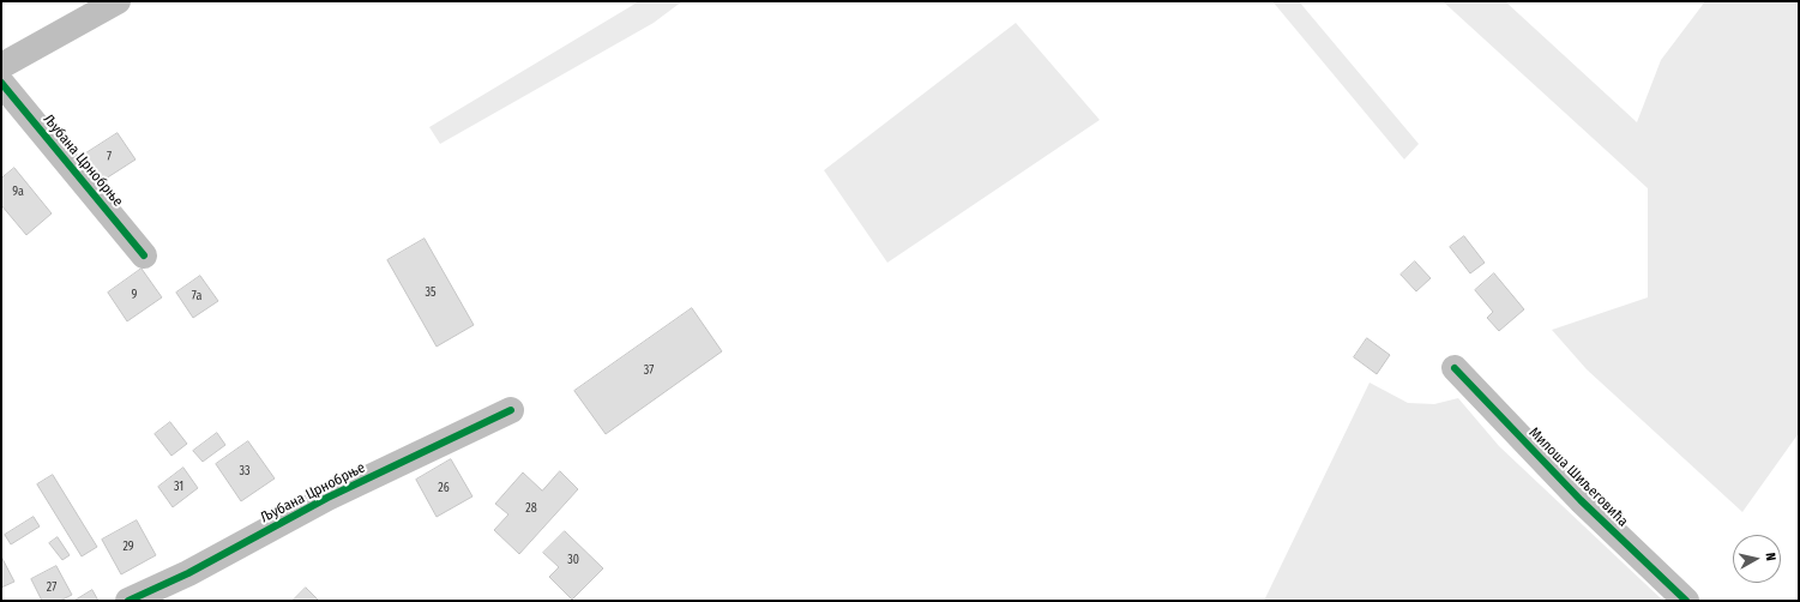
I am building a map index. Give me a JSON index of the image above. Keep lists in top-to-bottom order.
{
  "streets": {
    "street": ["Љубана Црнобрње", "Милоша Шиљеговића"]
  },
  "house_numbers": [
    "7",
    "9a",
    "35",
    "9",
    "7a",
    "37",
    "33",
    "31",
    "26",
    "28",
    "29",
    "30",
    "27"
  ],
  "north": "right"
}
